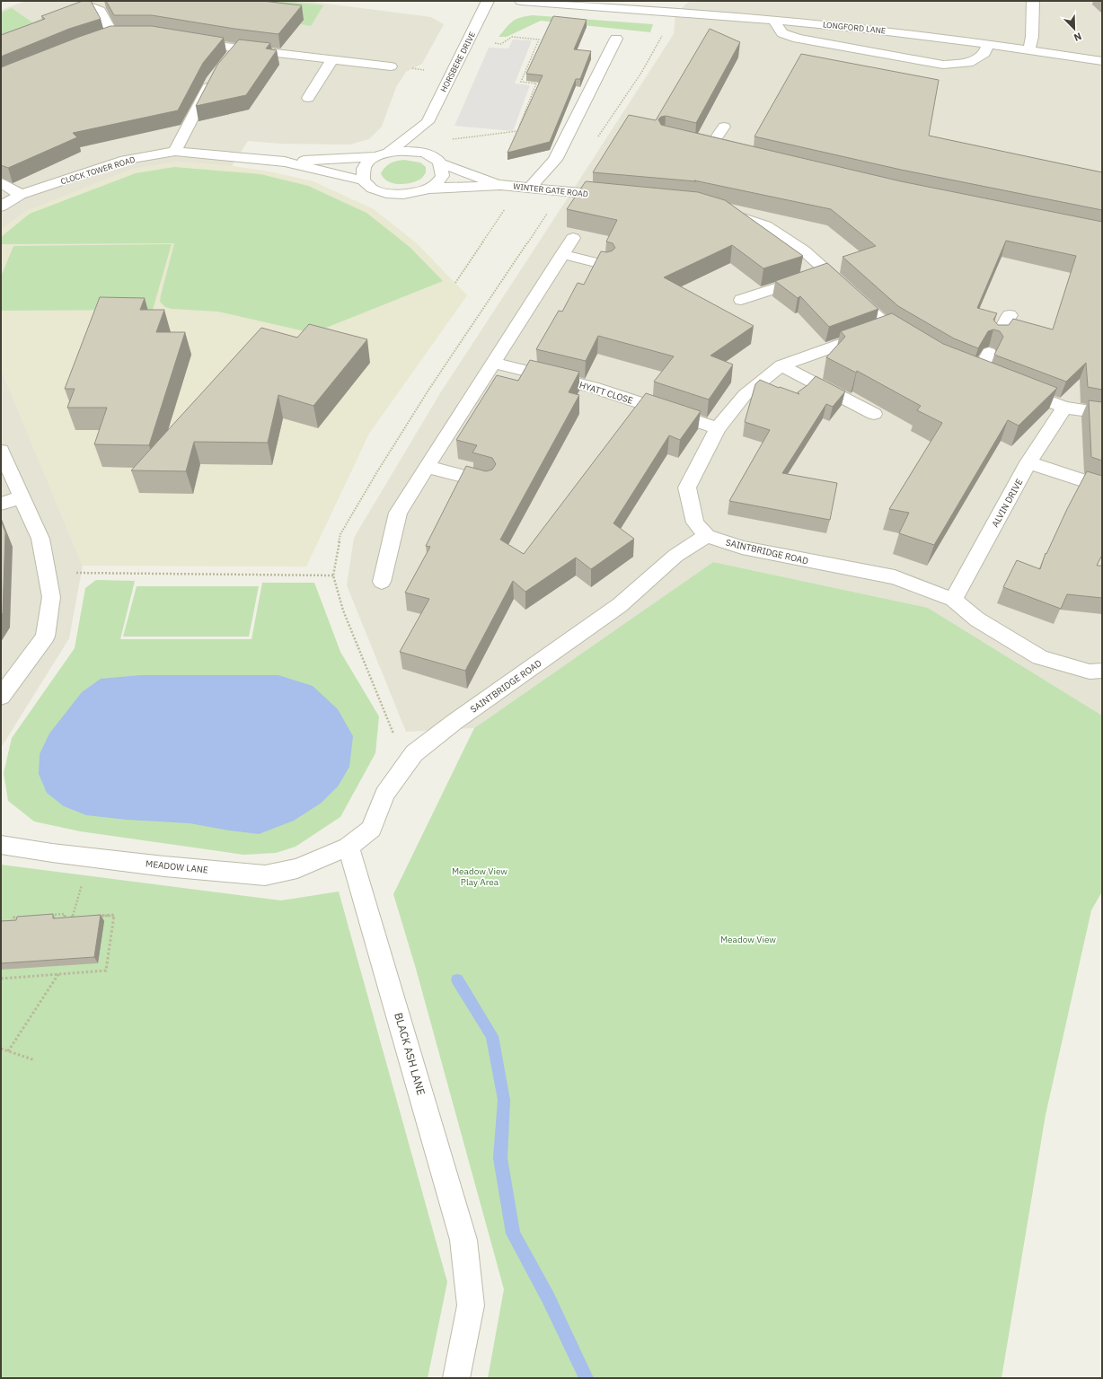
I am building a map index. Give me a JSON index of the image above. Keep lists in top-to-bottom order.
{
  "streets": {
    "street": [
      "LONGFORD LANE",
      "HORSBERE DRIVE",
      "CLOCK TOWER ROAD",
      "WINTER GATE ROAD",
      "HYATT CLOSE",
      "ALVIN DRIVE",
      "SAINTBRIDGE ROAD",
      "MEADOW LANE",
      "BLACK ASH LANE"
    ]
  },
  "crossings": [
    ["HORSBERE DRIVE", "CLOCK TOWER ROAD"],
    ["HORSBERE DRIVE", "WINTER GATE ROAD"],
    ["CLOCK TOWER ROAD", "WINTER GATE ROAD"],
    ["ALVIN DRIVE", "SAINTBRIDGE ROAD"],
    ["SAINTBRIDGE ROAD", "MEADOW LANE"],
    ["SAINTBRIDGE ROAD", "BLACK ASH LANE"],
    ["MEADOW LANE", "BLACK ASH LANE"]
  ],
  "parks": ["Meadow View Play Area", "Meadow View"],
  "north": "bottom right"
}
